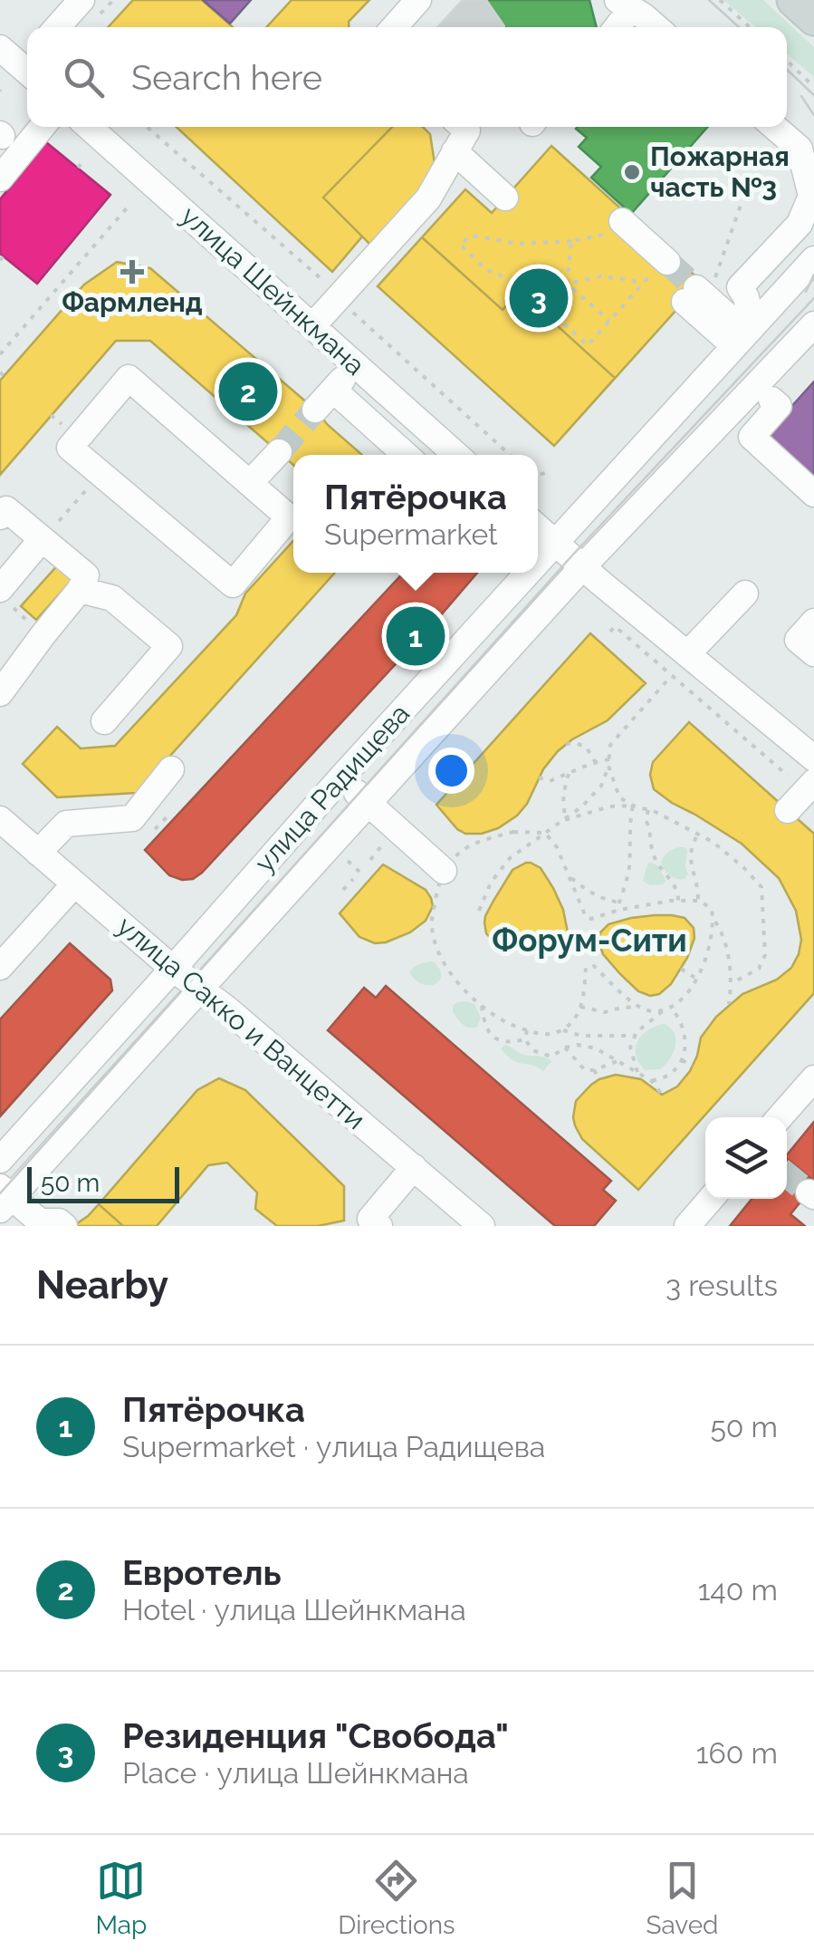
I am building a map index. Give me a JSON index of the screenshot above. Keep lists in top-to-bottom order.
{
  "streets": {
    "street": ["улица Шейнкмана", "улица Радищева", "улица Сакко и Ванцетти"]
  },
  "crossings": [
    ["улица Радищева", "улица Сакко и Ванцетти"]
  ],
  "districts": ["Форум-Сити"],
  "places": {
    "other": ["Пожарная часть №3"],
    "health": ["Фармленд"]
  },
  "scale_bar": "50 m",
  "page": {
    "search": "Search here",
    "pins": ["3", "2", "1"],
    "popup": ["Пятёрочка", "Supermarket"],
    "scale": "50 m",
    "heading": ["Nearby", "3 results"],
    "list": [
      {
        "mark": "1",
        "name": "Пятёрочка",
        "note": "Supermarket · улица Радищева",
        "value": "50 m"
      },
      {
        "mark": "2",
        "name": "Евротель",
        "note": "Hotel · улица Шейнкмана",
        "value": "140 m"
      },
      {
        "mark": "3",
        "name": "Резиденция \"Свобода\"",
        "note": "Place · улица Шейнкмана",
        "value": "160 m"
      }
    ],
    "nav": ["Map", "Directions", "Saved"]
  }
}
